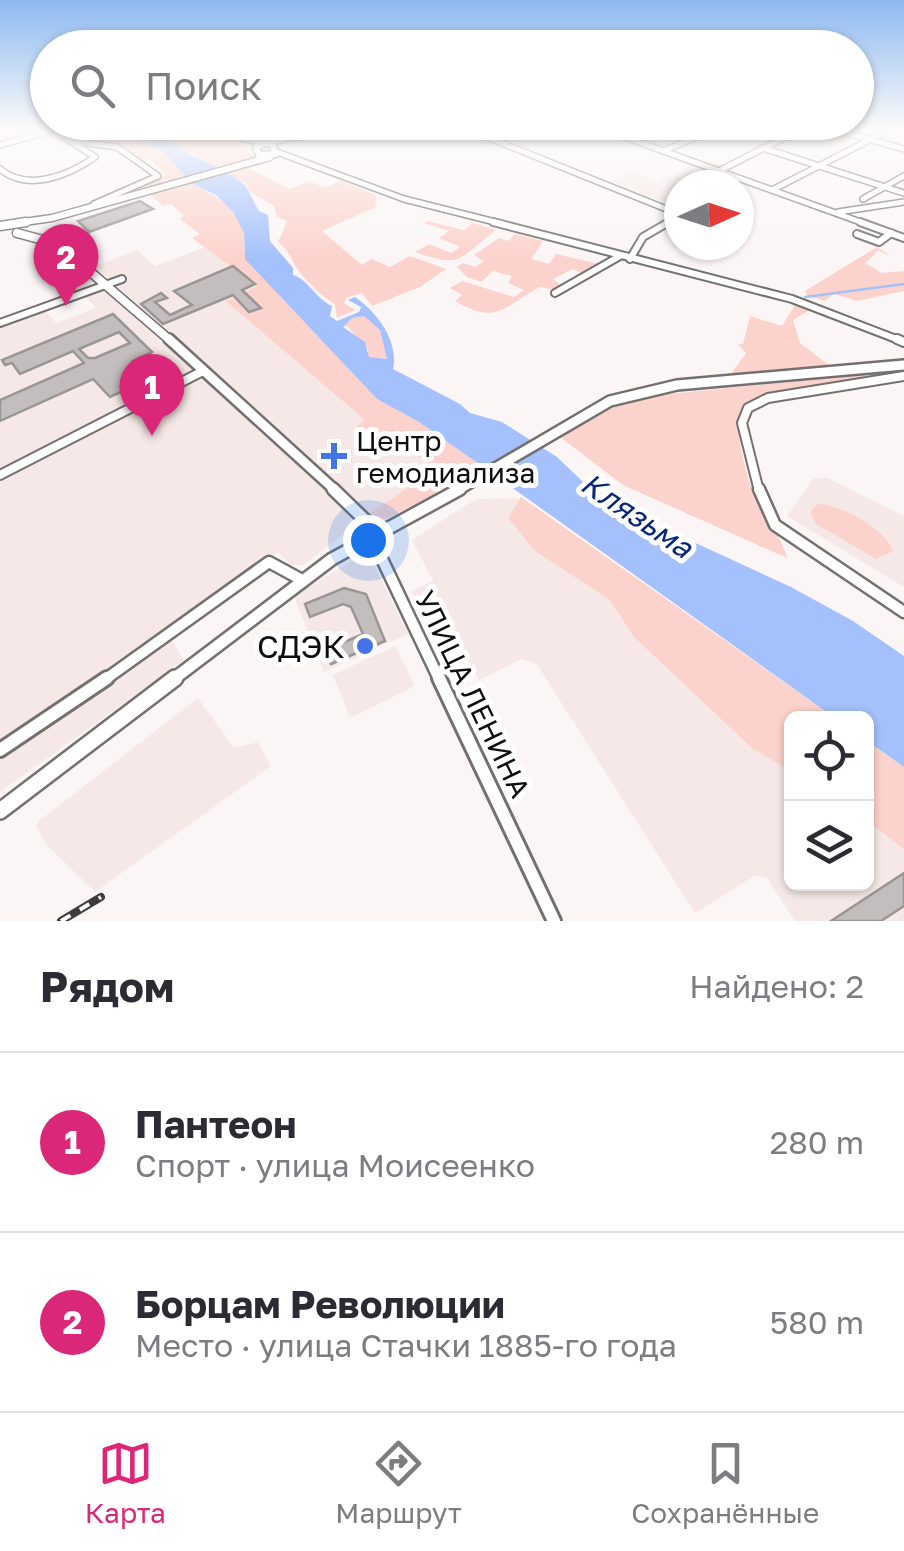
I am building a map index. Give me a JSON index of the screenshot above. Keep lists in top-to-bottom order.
{
  "streets": {
    "main road": ["УЛИЦА ЛЕНИНА"]
  },
  "water": ["Клязьма"],
  "places": {
    "health": ["Центр гемодиализа"],
    "other": ["СДЭК"]
  },
  "north": "right",
  "page": {
    "search": "Поиск",
    "pins": ["2", "1"],
    "heading": ["Рядом", "Найдено: 2"],
    "list": [
      {
        "mark": "1",
        "name": "Пантеон",
        "note": "Спорт · улица Моисеенко",
        "value": "280 m"
      },
      {
        "mark": "2",
        "name": "Борцам Революции",
        "note": "Место · улица Стачки 1885-го года",
        "value": "580 m"
      }
    ],
    "nav": ["Карта", "Маршрут", "Сохранённые"]
  }
}
